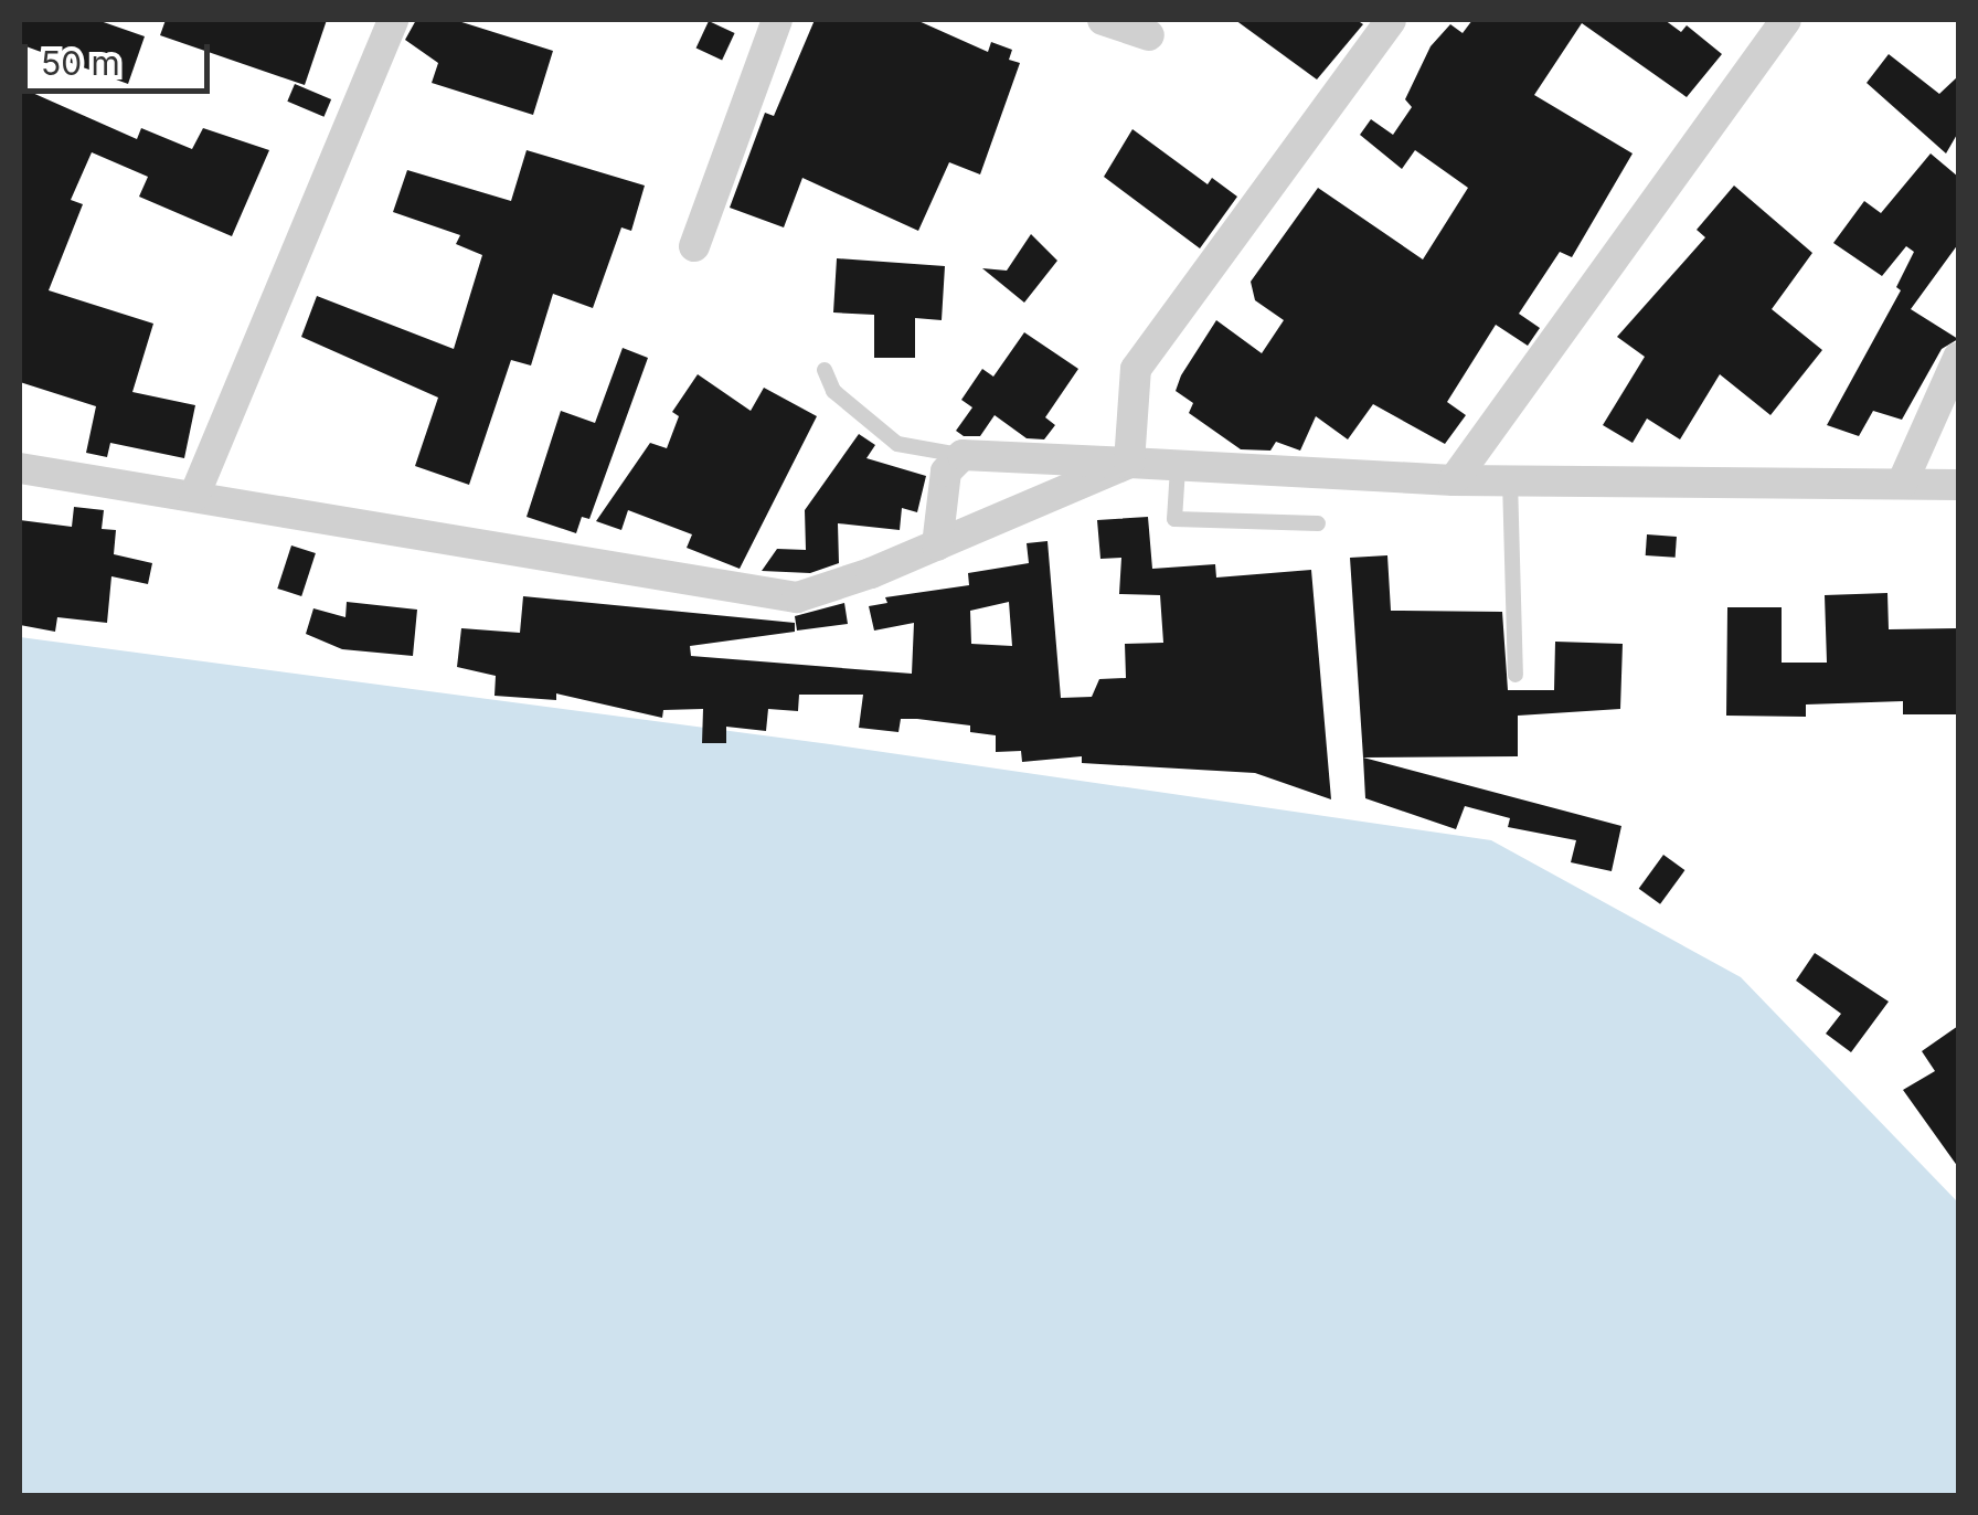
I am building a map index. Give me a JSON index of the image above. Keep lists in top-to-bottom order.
{
  "scale_bar": "50 m"
}
